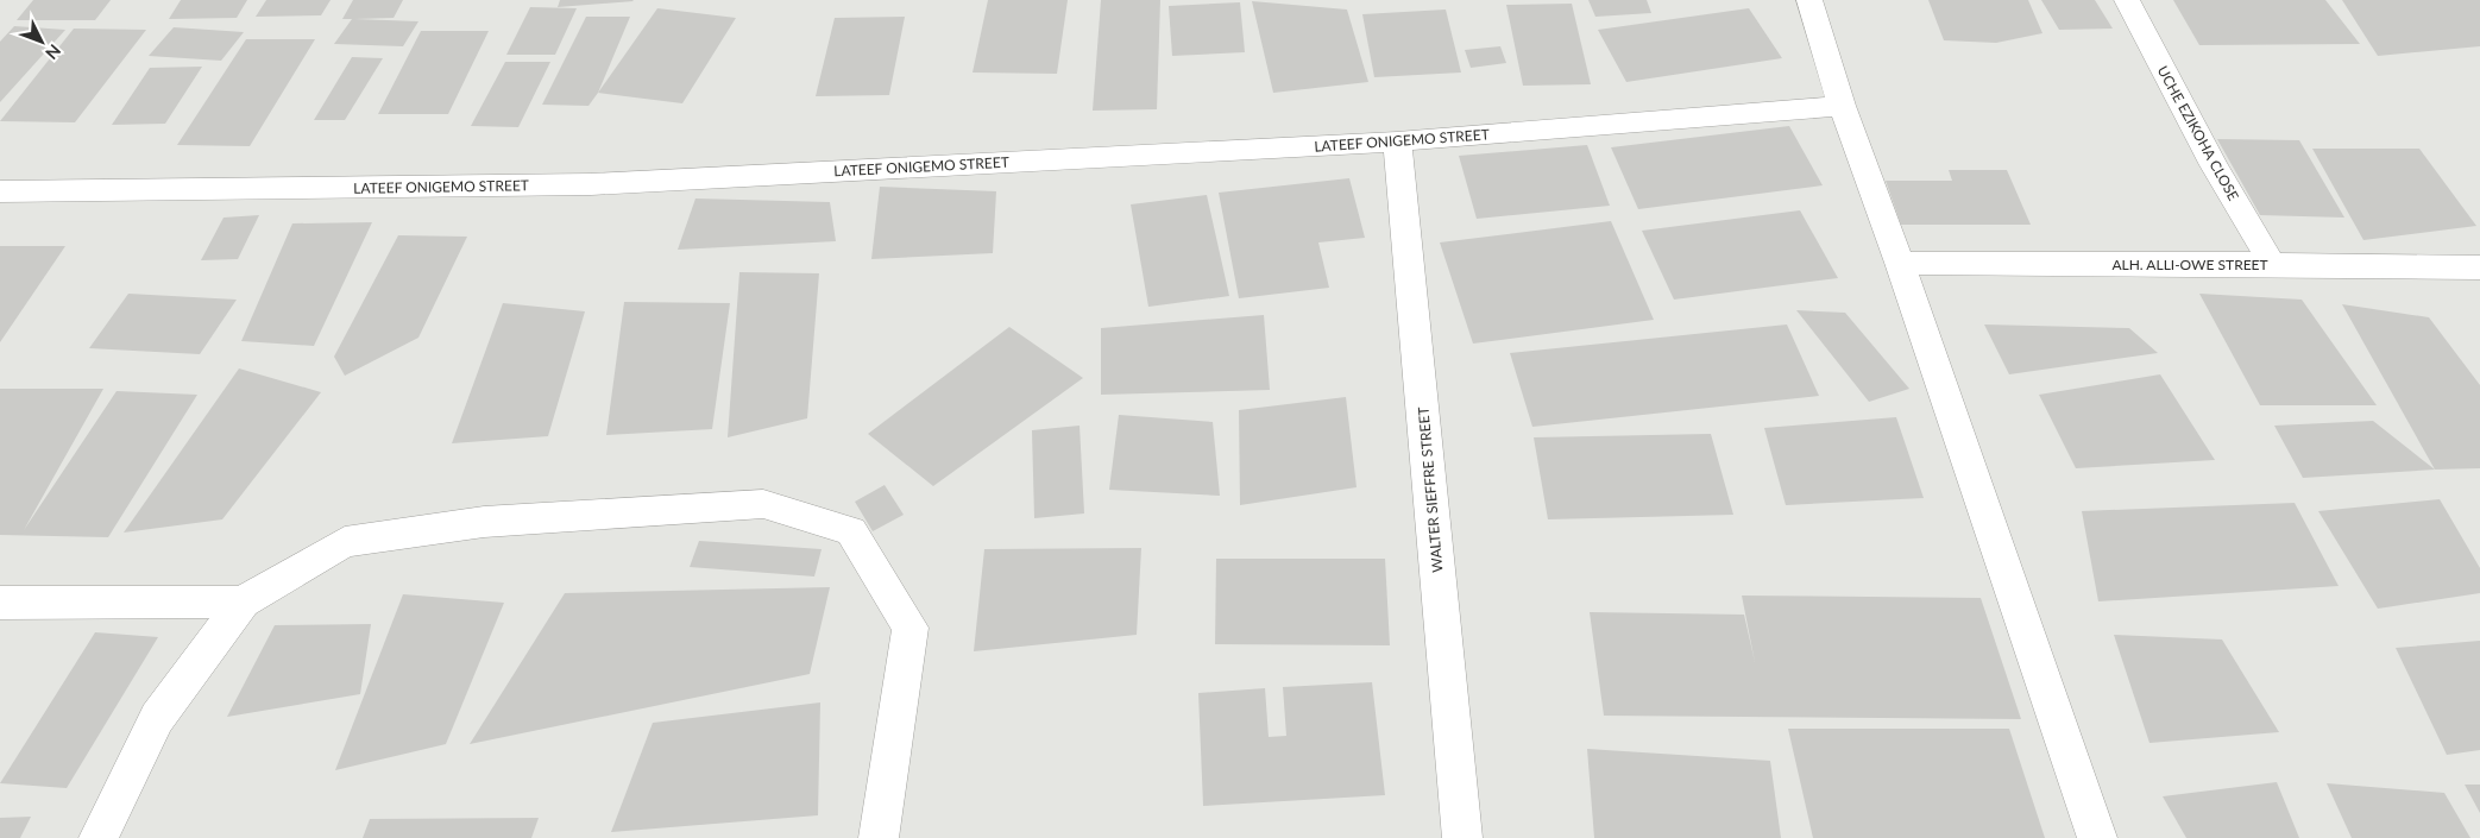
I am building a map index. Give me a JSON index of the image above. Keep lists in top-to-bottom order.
{
  "streets": {
    "street": [
      "UCHE EZIKOHA CLOSE",
      "LATEEF ONIGEMO STREET",
      "ALH. ALLI-OWE STREET",
      "WALTER SIEFFRE STREET"
    ]
  },
  "crossings": [
    ["UCHE EZIKOHA CLOSE", "ALH. ALLI-OWE STREET"],
    ["LATEEF ONIGEMO STREET", "WALTER SIEFFRE STREET"]
  ],
  "north": "bottom right"
}
